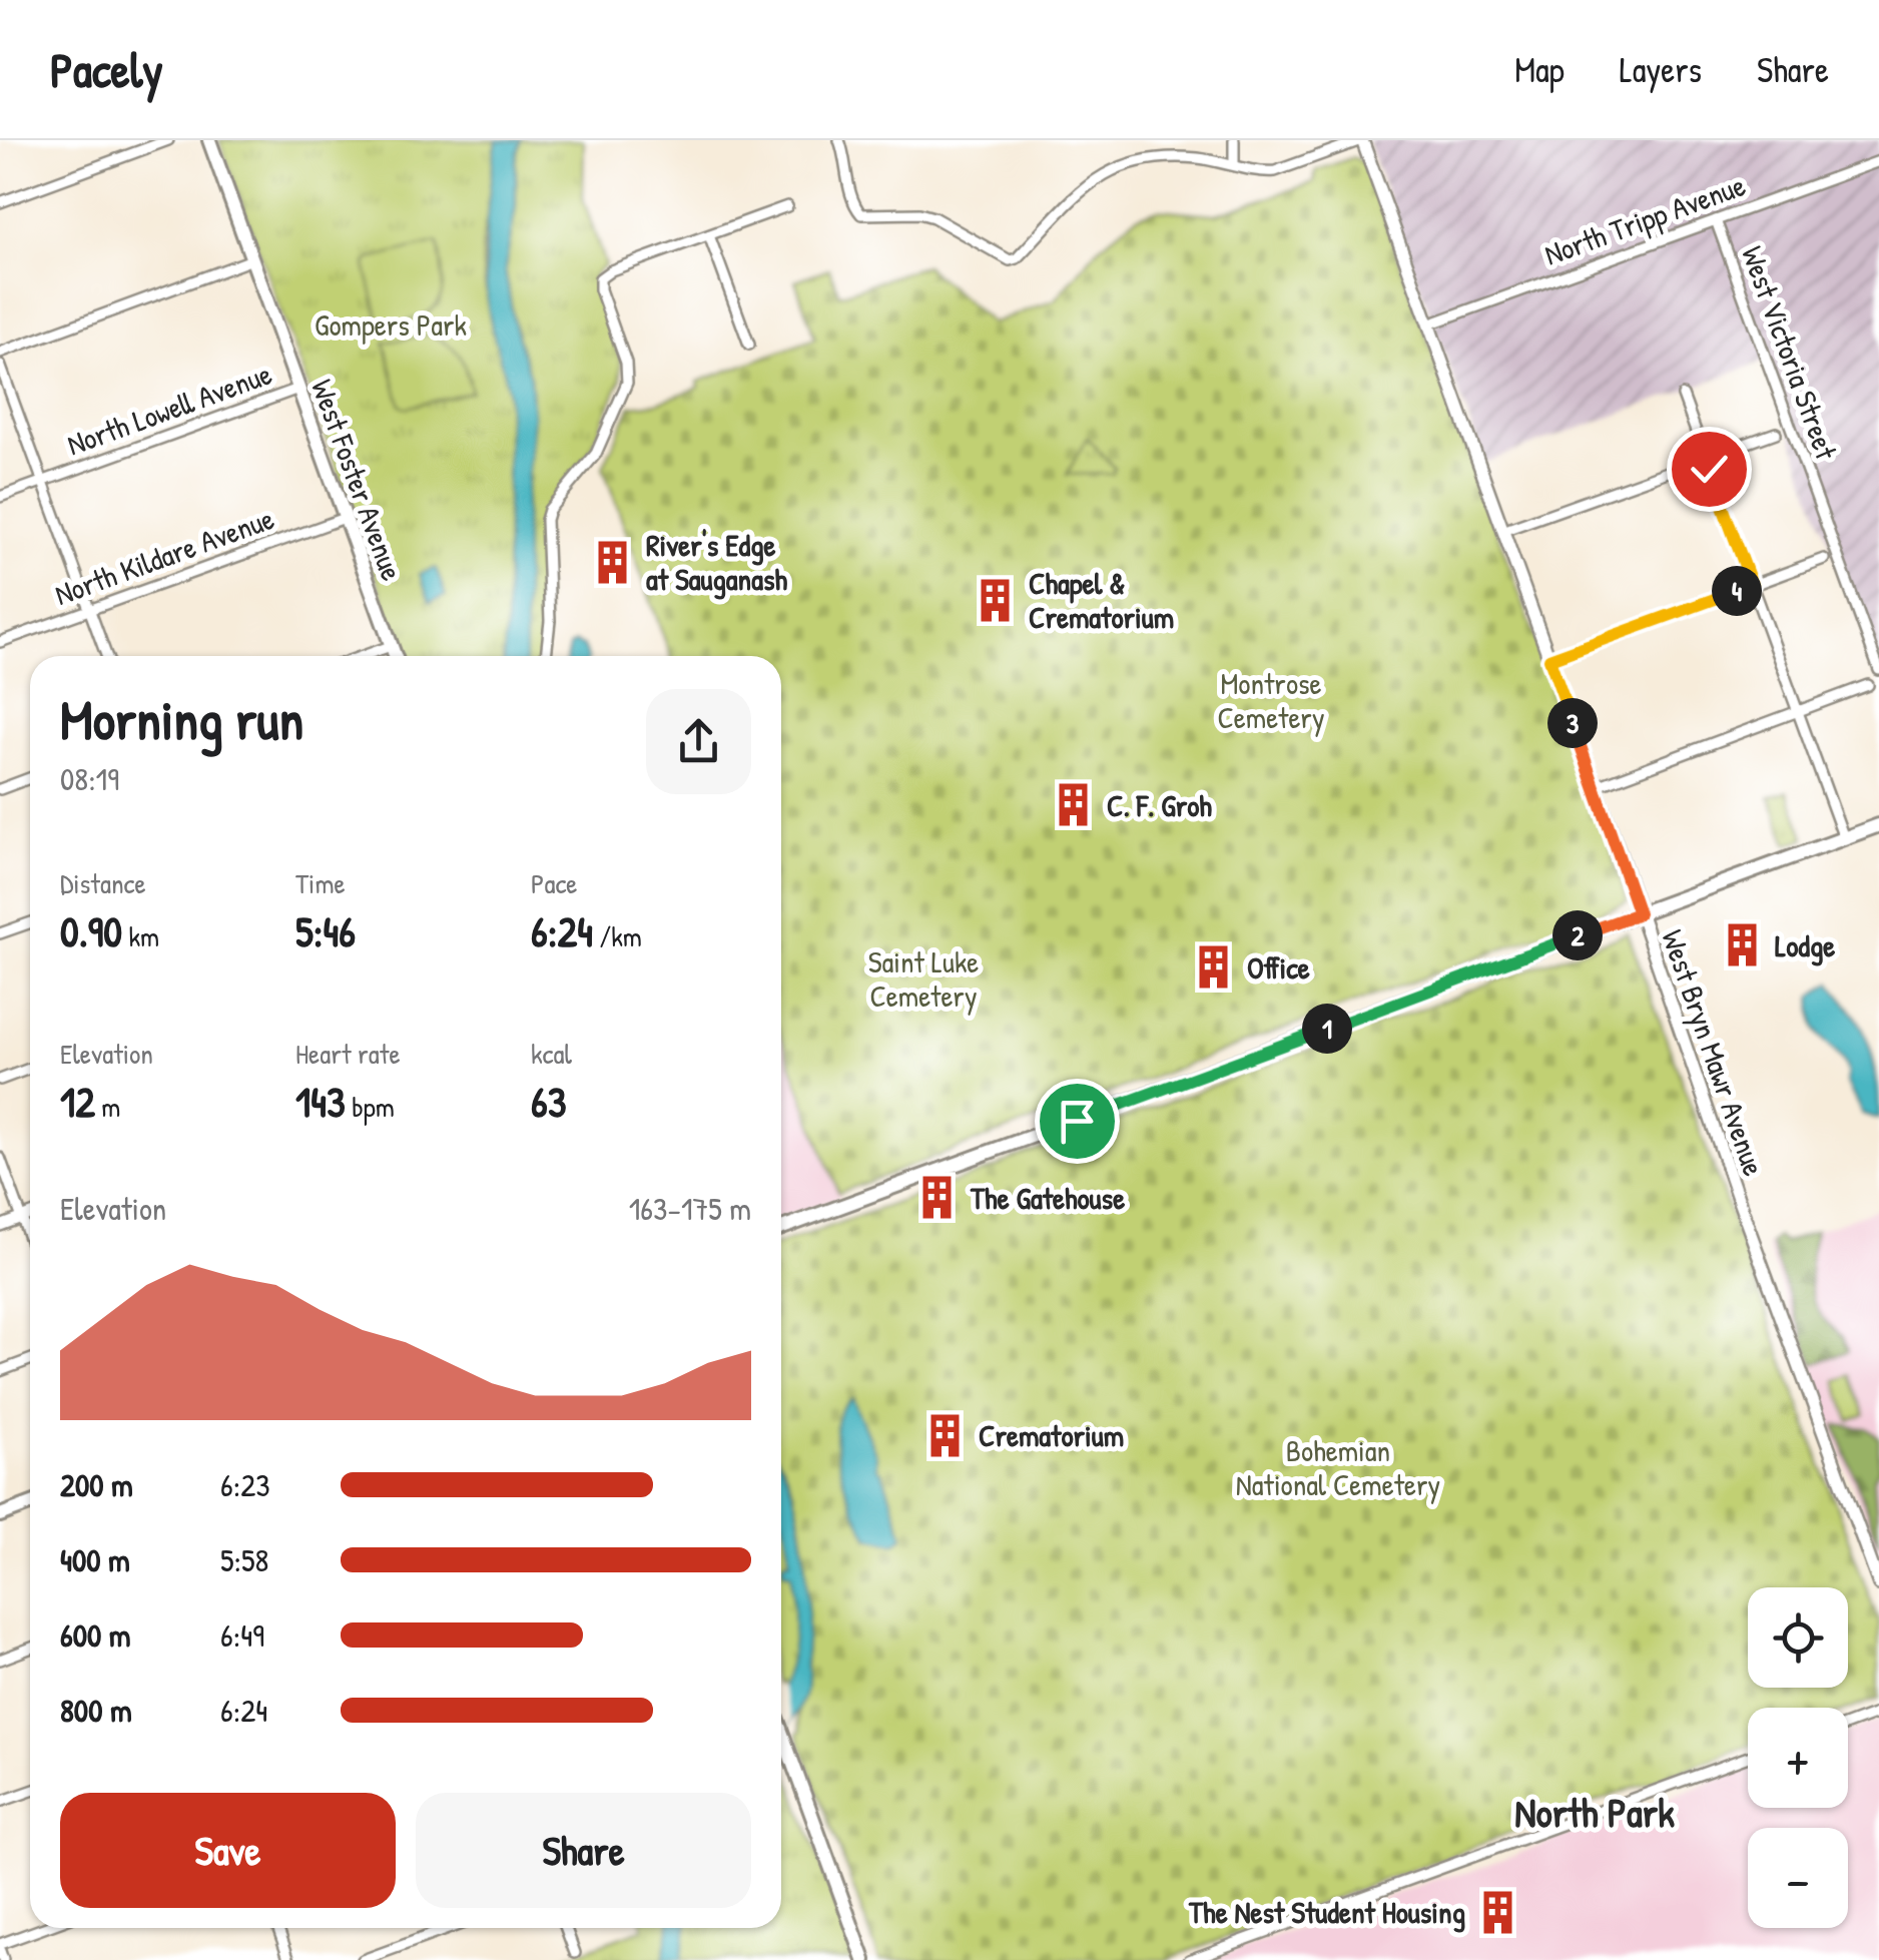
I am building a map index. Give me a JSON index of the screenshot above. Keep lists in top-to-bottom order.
{
  "streets": {
    "main road": ["West Foster Avenue"],
    "street": [
      "North Tripp Avenue",
      "West Victoria Street",
      "North Lowell Avenue",
      "North Kildare Avenue",
      "West Bryn Mawr Avenue"
    ]
  },
  "crossings": [
    ["North Tripp Avenue", "West Victoria Street"],
    ["North Tripp Avenue", "West Bryn Mawr Avenue"],
    ["North Lowell Avenue", "West Foster Avenue"],
    ["West Foster Avenue", "North Kildare Avenue"]
  ],
  "districts": ["North Park"],
  "parks": [
    "Gompers Park",
    "Montrose Cemetery",
    "Saint Luke Cemetery",
    "Bohemian National Cemetery"
  ],
  "places": {
    "building": [
      "River's Edge at Sauganash",
      "Chapel & Crematorium",
      "C. F. Groh",
      "Lodge",
      "Office",
      "The Gatehouse",
      "Crematorium",
      "The Nest Student Housing"
    ]
  },
  "page": {
    "header": "Pacely",
    "nav": ["Map", "Layers", "Share"],
    "pins": [
      "4",
      "3",
      "2",
      "1"
    ],
    "heading": ["Morning run", "08:19"],
    "stats": [
      ["Distance", "0.90 km"],
      ["Time", "5:46"],
      ["Pace", "6:24 /km"],
      ["Elevation", "12 m"],
      ["Heart rate", "143 bpm"],
      ["kcal", "63"]
    ],
    "chart": ["Elevation", "163–175 m"],
    "list": [
      {
        "name": "200 m",
        "note": "6:23"
      },
      {
        "name": "400 m",
        "note": "5:58"
      },
      {
        "name": "600 m",
        "note": "6:49"
      },
      {
        "name": "800 m",
        "note": "6:24"
      }
    ],
    "map_buttons": ["+", "−"],
    "buttons": ["Save", "Share"]
  }
}
